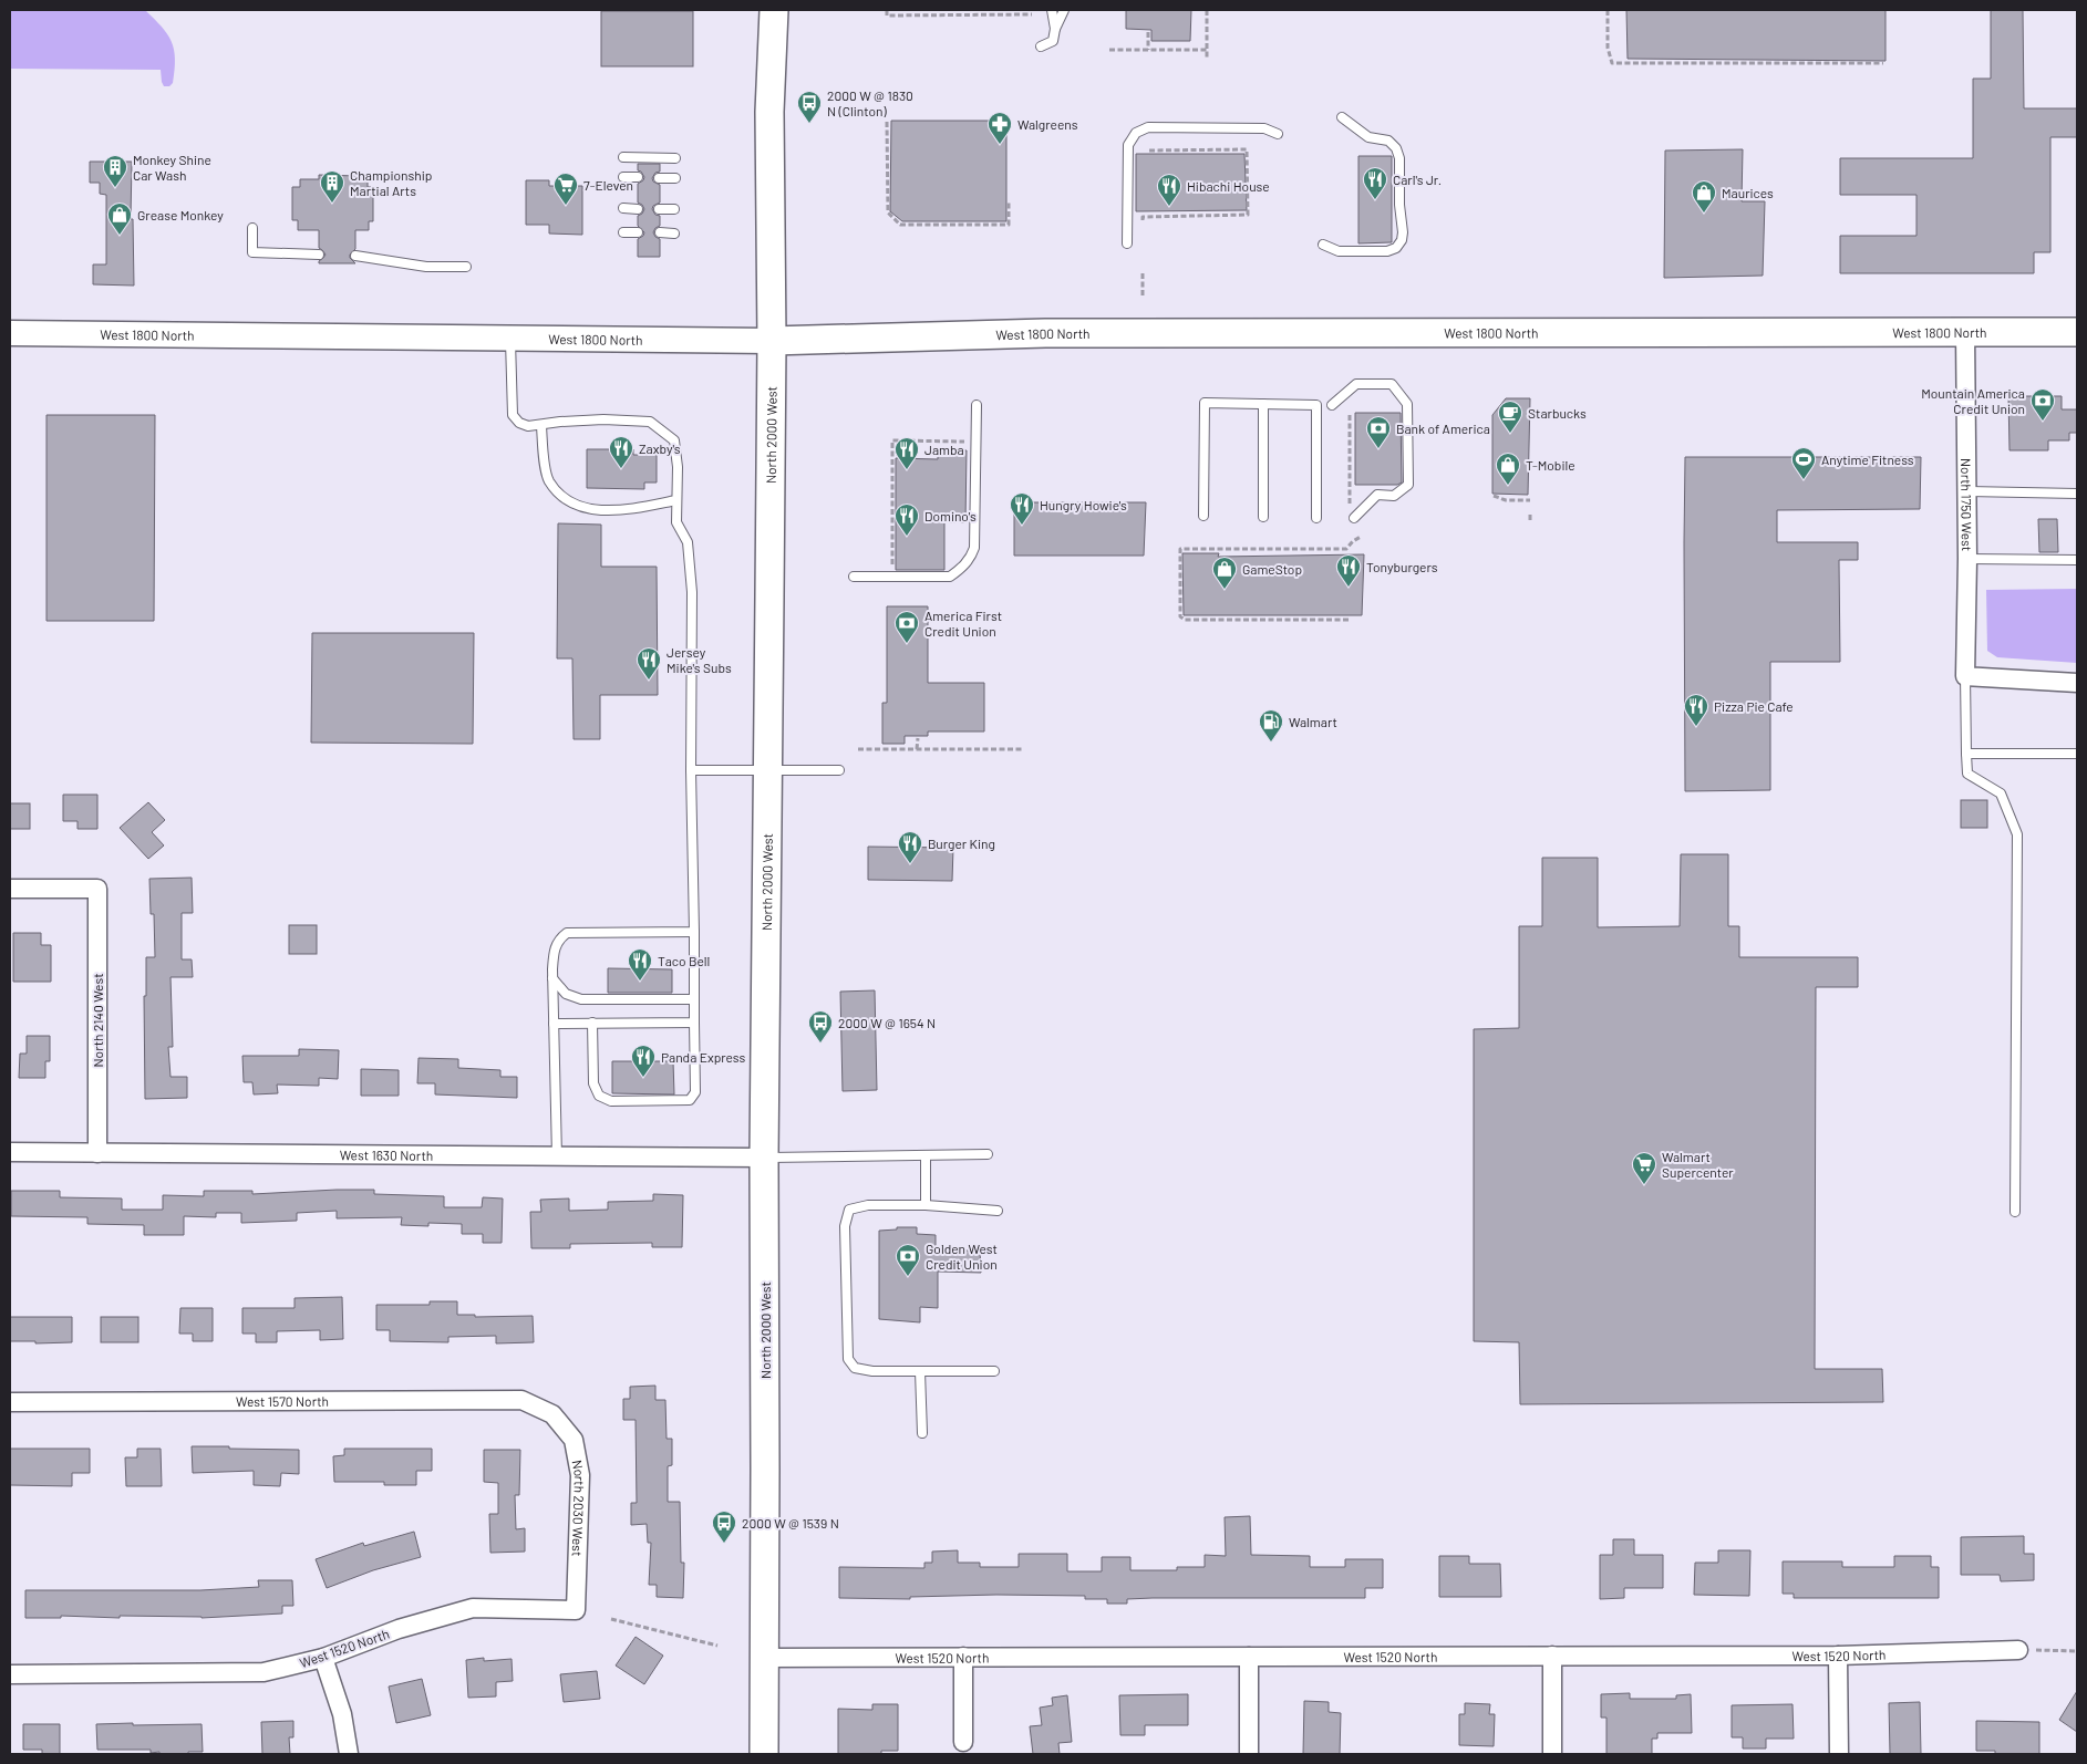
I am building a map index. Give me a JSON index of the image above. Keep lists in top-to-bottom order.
{
  "streets": {
    "main road": ["West 1800 North", "North 2000 West"],
    "street": [
      "North 1750 West",
      "North 2140 West",
      "West 1630 North",
      "West 1570 North",
      "North 2030 West",
      "West 1520 North"
    ]
  },
  "crossings": [
    ["West 1800 North", "North 2000 West"],
    ["West 1800 North", "North 1750 West"],
    ["North 2000 West", "West 1630 North"],
    ["North 2000 West", "West 1520 North"],
    ["North 2140 West", "West 1630 North"],
    ["West 1570 North", "North 2030 West"],
    ["North 2030 West", "West 1520 North"]
  ],
  "places": {
    "bus stop": ["2000 W @ 1830 N (Clinton)", "2000 W @ 1654 N", "2000 W @ 1539 N"],
    "pharmacy": ["Walgreens"],
    "building": ["Monkey Shine Car Wash", "Championship Martial Arts"],
    "restaurant": [
      "Carl's Jr.",
      "Hibachi House",
      "Zaxby's",
      "Jamba",
      "Hungry Howie's",
      "Domino's",
      "Tonyburgers",
      "Jersey Mike's Subs",
      "Pizza Pie Cafe",
      "Burger King",
      "Taco Bell",
      "Panda Express"
    ],
    "supermarket": ["7-Eleven", "Walmart Supercenter"],
    "shop": [
      "Maurices",
      "Grease Monkey",
      "T-Mobile",
      "GameStop"
    ],
    "bank": [
      "Mountain America Credit Union",
      "Bank of America",
      "America First Credit Union",
      "Golden West Credit Union"
    ],
    "cafe": ["Starbucks"],
    "sports": ["Anytime Fitness"],
    "fuel station": ["Walmart"]
  }
}
